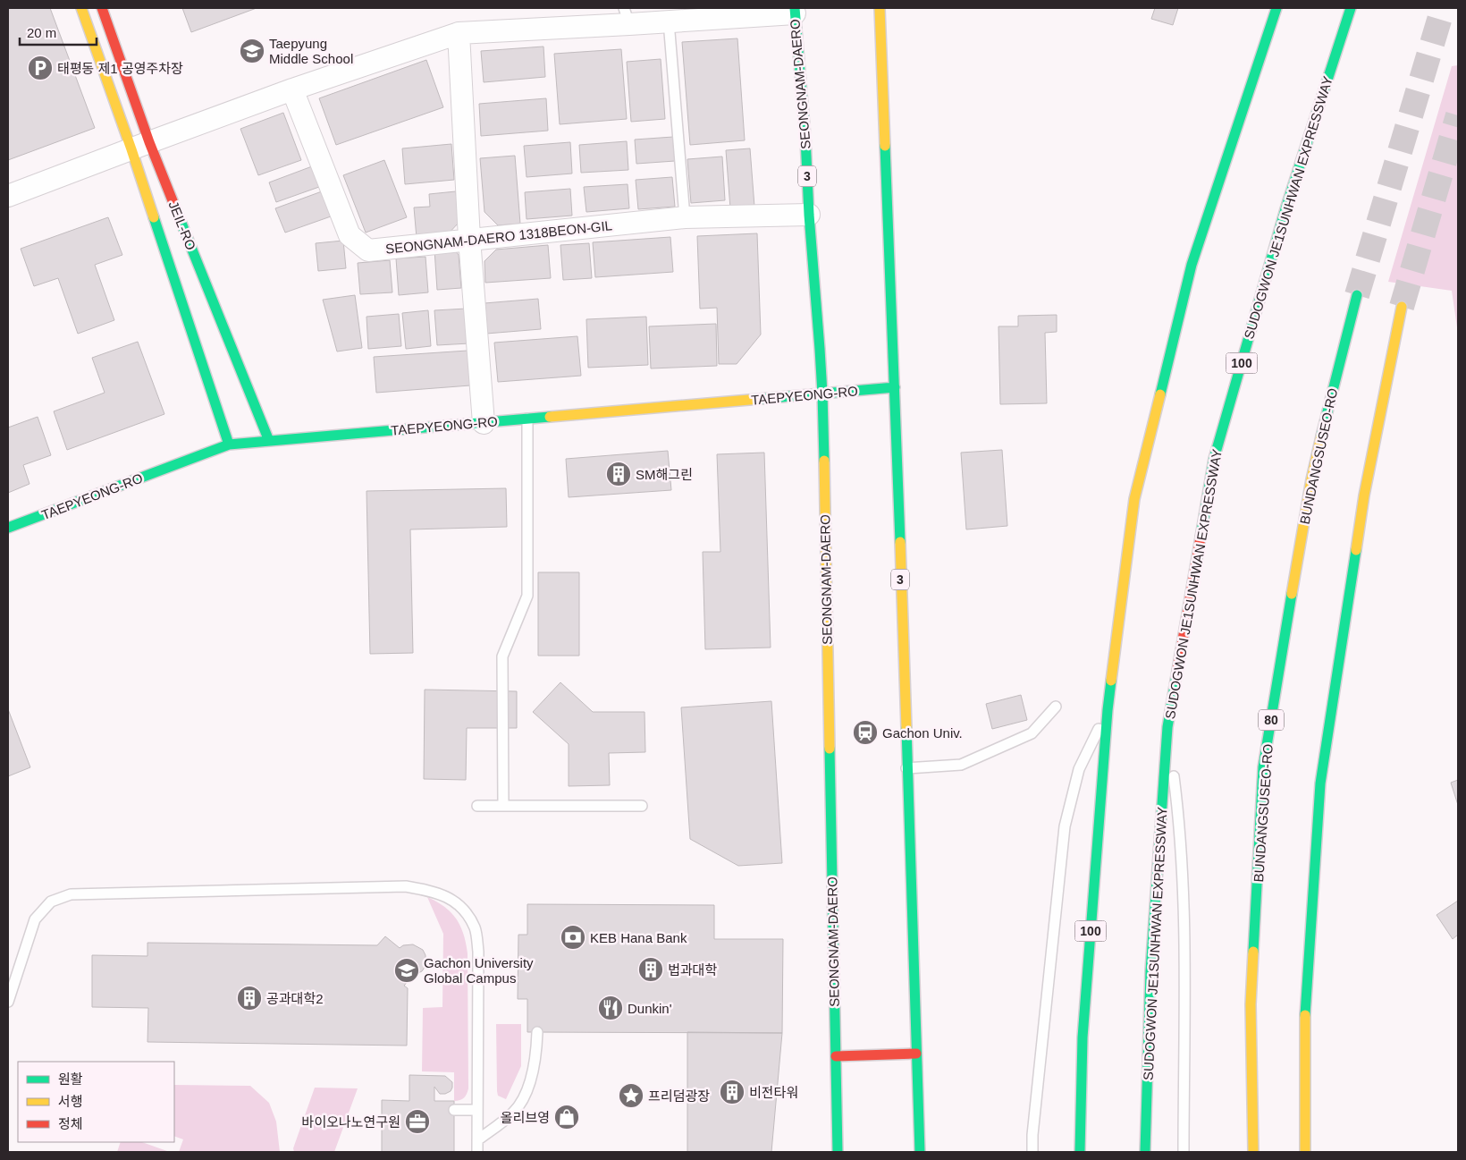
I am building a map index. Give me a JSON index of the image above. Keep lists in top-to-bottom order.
{
  "streets": {
    "main road": [
      "SEONGNAM-DAERO",
      "3",
      "SUDOGWON JE1SUNHWAN EXPRESSWAY",
      "JEIL-RO",
      "100",
      "TAEPYEONG-RO",
      "BUNDANGSUSEO-RO",
      "80"
    ],
    "street": ["SEONGNAM-DAERO 1318BEON-GIL"]
  },
  "crossings": [
    ["SEONGNAM-DAERO", "SEONGNAM-DAERO 1318BEON-GIL"],
    ["SEONGNAM-DAERO", "TAEPYEONG-RO"],
    ["3", "TAEPYEONG-RO"],
    ["JEIL-RO", "TAEPYEONG-RO"]
  ],
  "places": {
    "school or university": ["Taepyung Middle School", "Gachon University Global Campus"],
    "parking": ["태평동 제1 공영주차장"],
    "building": [
      "SM해그린",
      "법과대학",
      "공과대학2",
      "비전타워"
    ],
    "station": ["Gachon Univ."],
    "bank": ["KEB Hana Bank"],
    "restaurant": ["Dunkin'"],
    "place": ["프리덤광장"],
    "shop": ["올리브영"],
    "office": ["바이오나노연구원"]
  },
  "legend": ["원활", "서행", "정체"],
  "scale_bar": "20 m"
}
